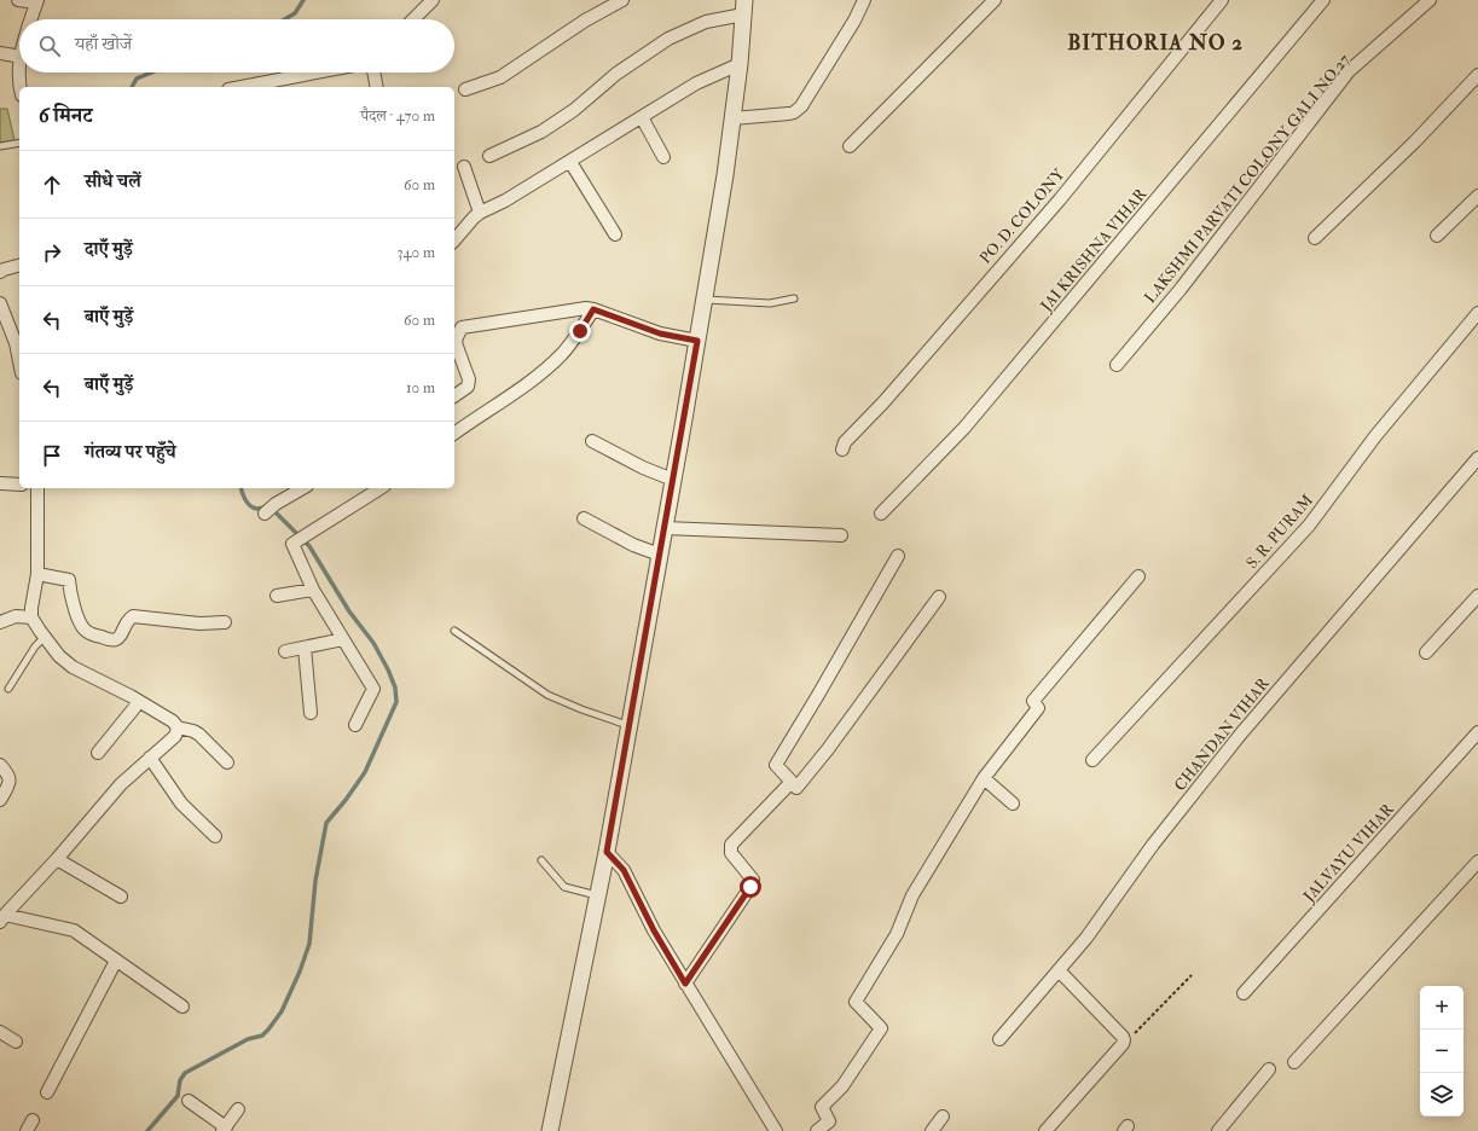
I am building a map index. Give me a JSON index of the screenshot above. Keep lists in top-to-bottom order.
{
  "streets": {
    "street": [
      "LAKSHMI PARVATI COLONY GALI NO 27",
      "PO. D. COLONY",
      "JAI KRISHNA VIHAR",
      "S. R. PURAM",
      "CHANDAN VIHAR",
      "JALVAYU VIHAR"
    ]
  },
  "districts": ["BITHORIA NO 2"],
  "page": {
    "search": "यहाँ खोजें",
    "heading": ["6 मिनट", "पैदल · 470 m"],
    "list": [
      ["सीधे चलें", "60 m"],
      ["दाएँ मुड़ें", "340 m"],
      ["बाएँ मुड़ें", "60 m"],
      ["बाएँ मुड़ें", "10 m"],
      "गंतव्य पर पहुँचे"
    ],
    "map_buttons": ["+", "−"]
  }
}
